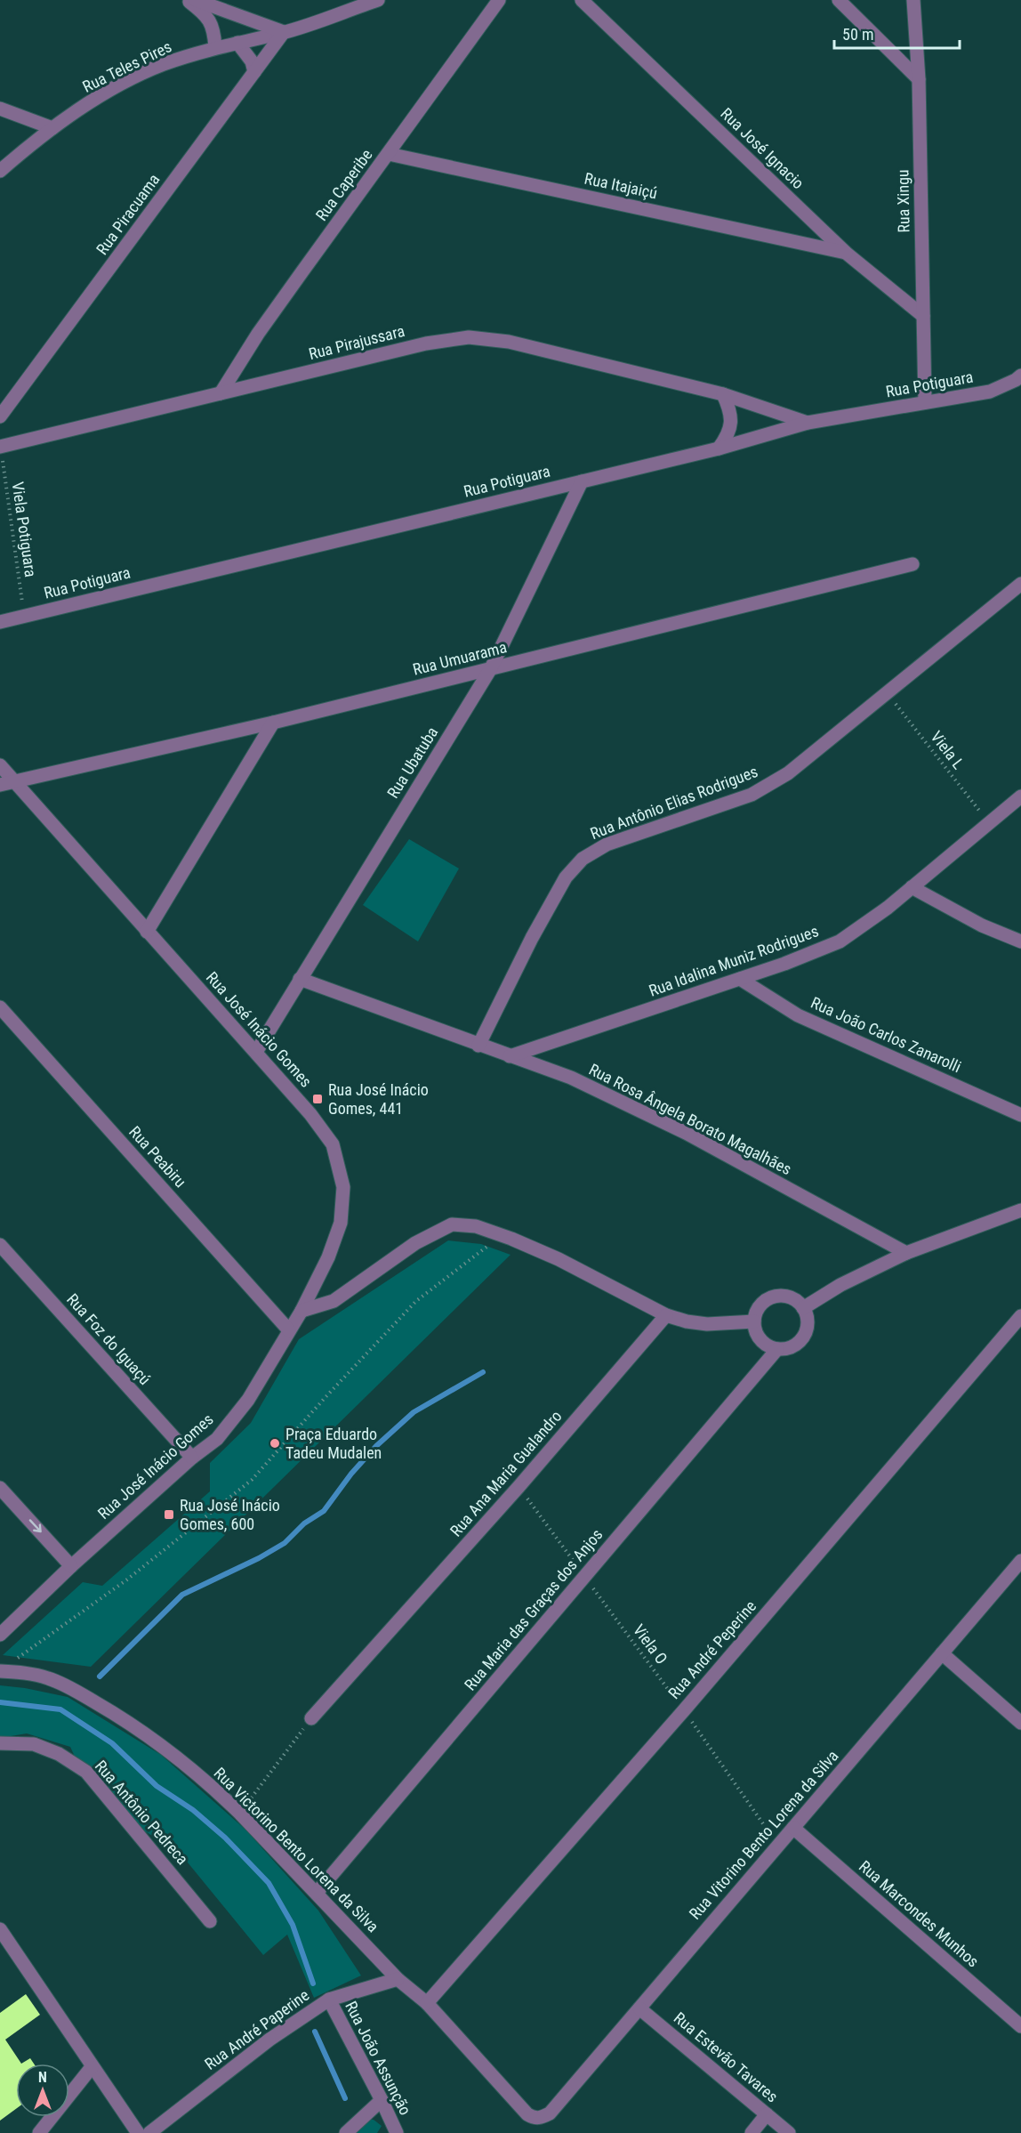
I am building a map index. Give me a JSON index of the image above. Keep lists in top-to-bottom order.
{
  "streets": {
    "street": [
      "Rua Teles Pires",
      "Rua José Ignacio",
      "Rua Caperibe",
      "Rua Itajaiçú",
      "Rua Xingu",
      "Rua Piracuama",
      "Rua Pirajussara",
      "Rua Potiguara",
      "Rua Umuarama",
      "Rua Ubatuba",
      "Rua Antônio Elias Rodrigues",
      "Rua Idalina Muniz Rodrigues",
      "Rua José Inácio Gomes",
      "Rua João Carlos Zanarolli",
      "Rua Rosa Ângela Borato Magalhães",
      "Rua Peabiru",
      "Rua Foz do Iguaçú",
      "Rua Ana Maria Gualandro",
      "Rua Maria das Graças dos Anjos",
      "Rua André Peperine",
      "Rua Antônio Pedreca",
      "Rua Vitorino Bento Lorena da Silva",
      "Rua Victorino Bento Lorena da Silva",
      "Rua Marcondes Munhos",
      "Rua André Paperine",
      "Rua Estevão Tavares",
      "Rua João Assunção"
    ],
    "path": ["Viela Potiguara", "Viela L", "Viela O"]
  },
  "crossings": [
    ["Rua Teles Pires", "Rua Piracuama"],
    ["Rua José Ignacio", "Rua Itajaiçú"],
    ["Rua José Ignacio", "Rua Xingu"],
    ["Rua Caperibe", "Rua Itajaiçú"],
    ["Rua Caperibe", "Rua Pirajussara"],
    ["Rua Xingu", "Rua Potiguara"],
    ["Rua Pirajussara", "Rua Potiguara"],
    ["Rua Pirajussara", "Viela Potiguara"],
    ["Rua Potiguara", "Viela Potiguara"],
    ["Rua Potiguara", "Rua Ubatuba"],
    ["Rua Umuarama", "Rua Ubatuba"],
    ["Rua Umuarama", "Rua José Inácio Gomes"],
    ["Viela L", "Rua Antônio Elias Rodrigues"],
    ["Viela L", "Rua Idalina Muniz Rodrigues"],
    ["Rua Ubatuba", "Rua José Inácio Gomes"],
    ["Rua Ubatuba", "Rua Rosa Ângela Borato Magalhães"],
    ["Rua Antônio Elias Rodrigues", "Rua Rosa Ângela Borato Magalhães"],
    ["Rua Idalina Muniz Rodrigues", "Rua João Carlos Zanarolli"],
    ["Rua Idalina Muniz Rodrigues", "Rua Rosa Ângela Borato Magalhães"],
    ["Rua José Inácio Gomes", "Rua Peabiru"],
    ["Rua José Inácio Gomes", "Rua Foz do Iguaçú"],
    ["Rua Ana Maria Gualandro", "Viela O"],
    ["Rua Maria das Graças dos Anjos", "Viela O"],
    ["Rua Maria das Graças dos Anjos", "Rua Victorino Bento Lorena da Silva"],
    ["Viela O", "Rua André Peperine"],
    ["Viela O", "Rua Vitorino Bento Lorena da Silva"],
    ["Rua André Peperine", "Rua Victorino Bento Lorena da Silva"],
    ["Rua Vitorino Bento Lorena da Silva", "Rua Victorino Bento Lorena da Silva"],
    ["Rua Vitorino Bento Lorena da Silva", "Rua Marcondes Munhos"],
    ["Rua Vitorino Bento Lorena da Silva", "Rua Estevão Tavares"],
    ["Rua Victorino Bento Lorena da Silva", "Rua André Paperine"],
    ["Rua André Paperine", "Rua João Assunção"]
  ],
  "places": {
    "transit": ["Rua José Inácio Gomes, 441", "Rua José Inácio Gomes, 600"],
    "other": ["Praça Eduardo Tadeu Mudalen"]
  },
  "scale_bar": "50 m",
  "north": "top"
}
